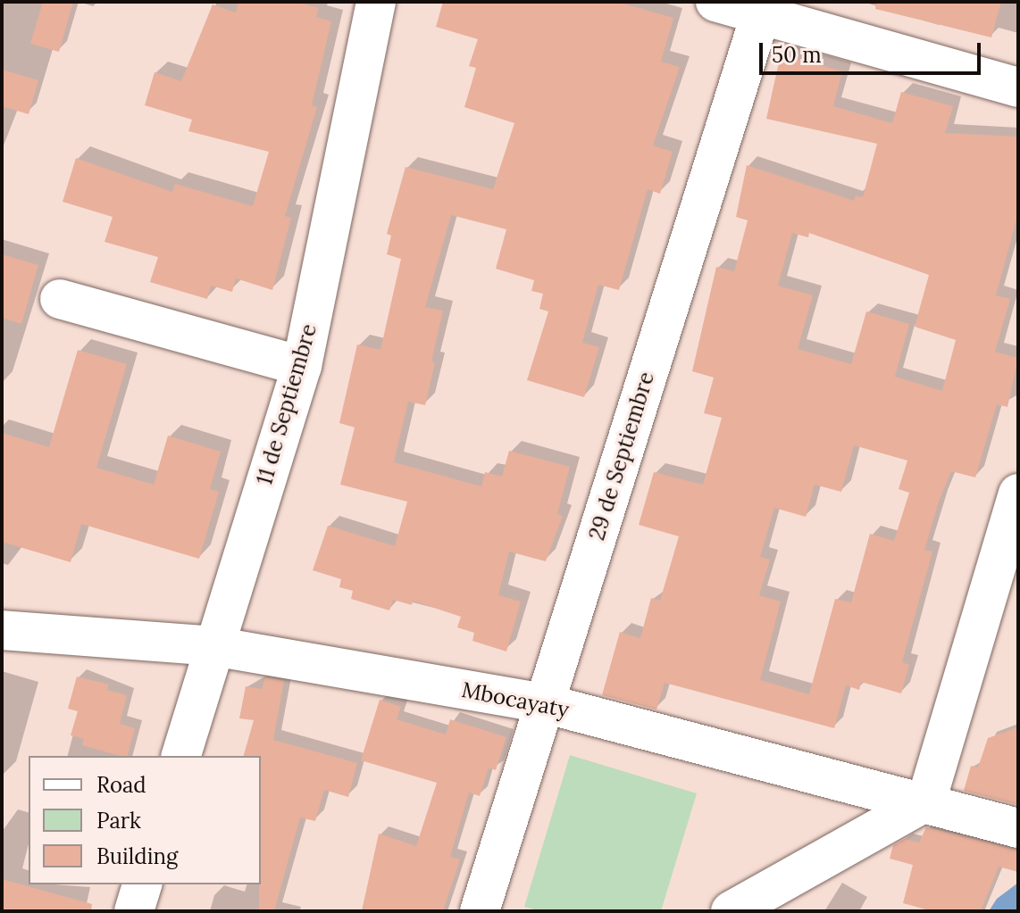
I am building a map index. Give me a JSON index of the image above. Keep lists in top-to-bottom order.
{
  "streets": {
    "street": ["11 de Septiembre", "29 de Septiembre", "Mbocayaty"]
  },
  "crossings": [
    ["11 de Septiembre", "Mbocayaty"],
    ["29 de Septiembre", "Mbocayaty"]
  ],
  "legend": ["Road", "Park", "Building"],
  "scale_bar": "50 m"
}
